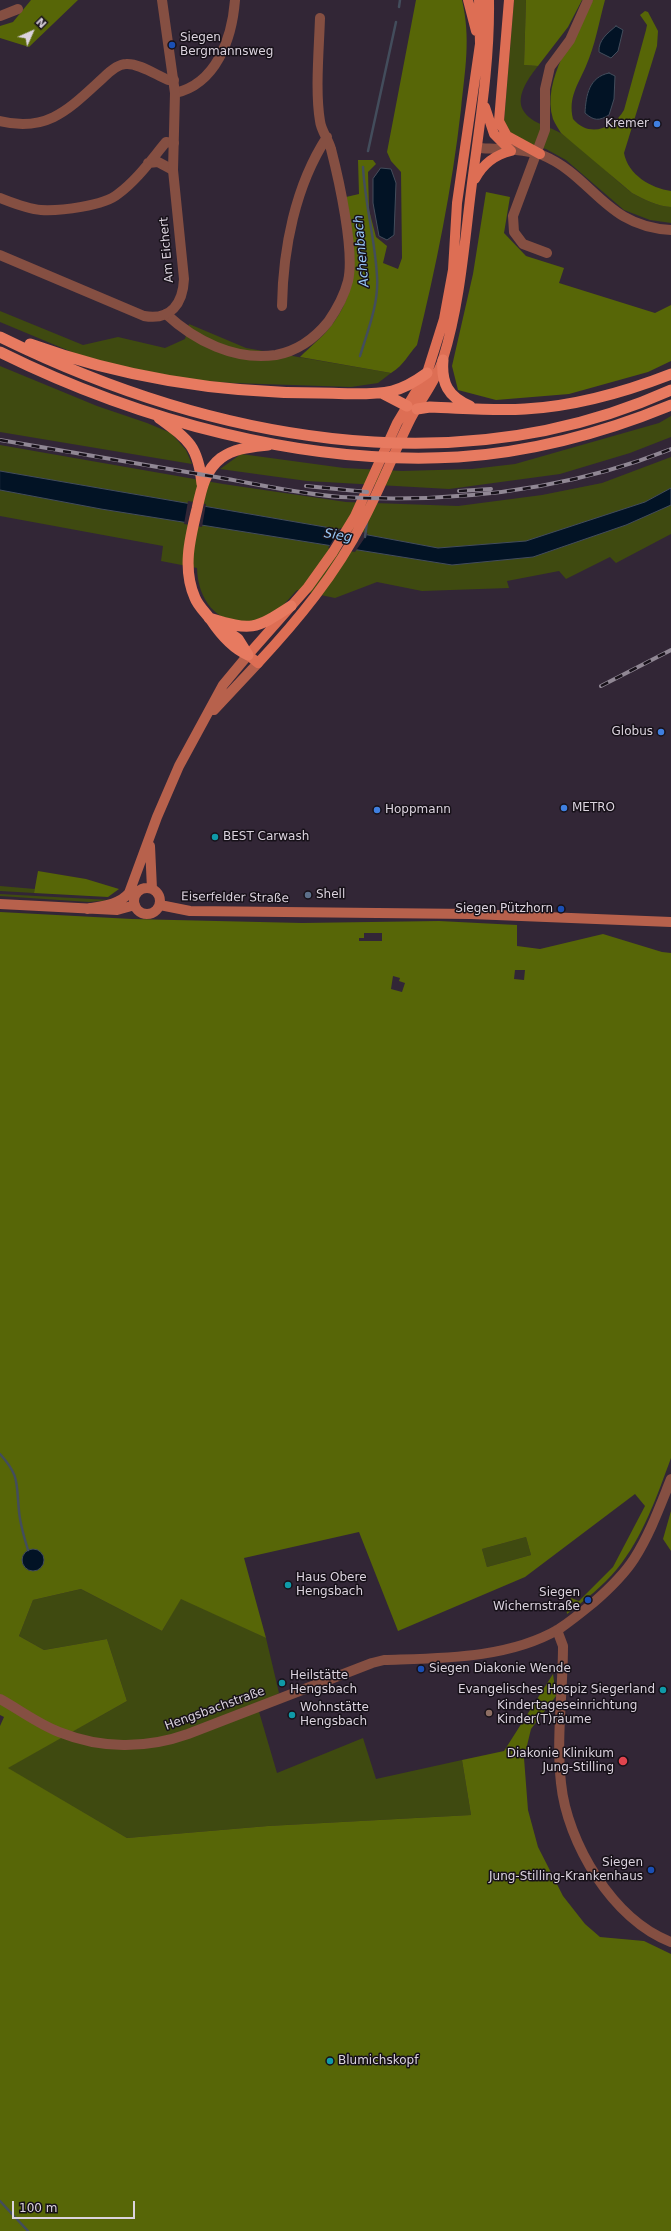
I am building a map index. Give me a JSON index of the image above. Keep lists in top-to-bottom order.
{
  "streets": {
    "main road": ["Eiserfelder Straße"],
    "street": ["Am Eichert", "Hengsbachstraße"]
  },
  "water": ["Achenbach", "Sieg"],
  "places": [
    "Siegen Bergmannsweg",
    "Kremer",
    "Globus",
    "METRO",
    "Hoppmann",
    "BEST Carwash",
    "Shell",
    "Siegen Pützhorn",
    "Haus Obere Hengsbach",
    "Siegen Wichernstraße",
    "Siegen Diakonie Wende",
    "Heilstätte Hengsbach",
    "Evangelisches Hospiz Siegerland",
    "Kindertageseinrichtung Kinder(T)räume",
    "Wohnstätte Hengsbach",
    "Diakonie Klinikum Jung-Stilling",
    "Siegen Jung-Stilling-Krankenhaus",
    "Blumichskopf"
  ],
  "scale_bar": "100 m",
  "north": "top right"
}
